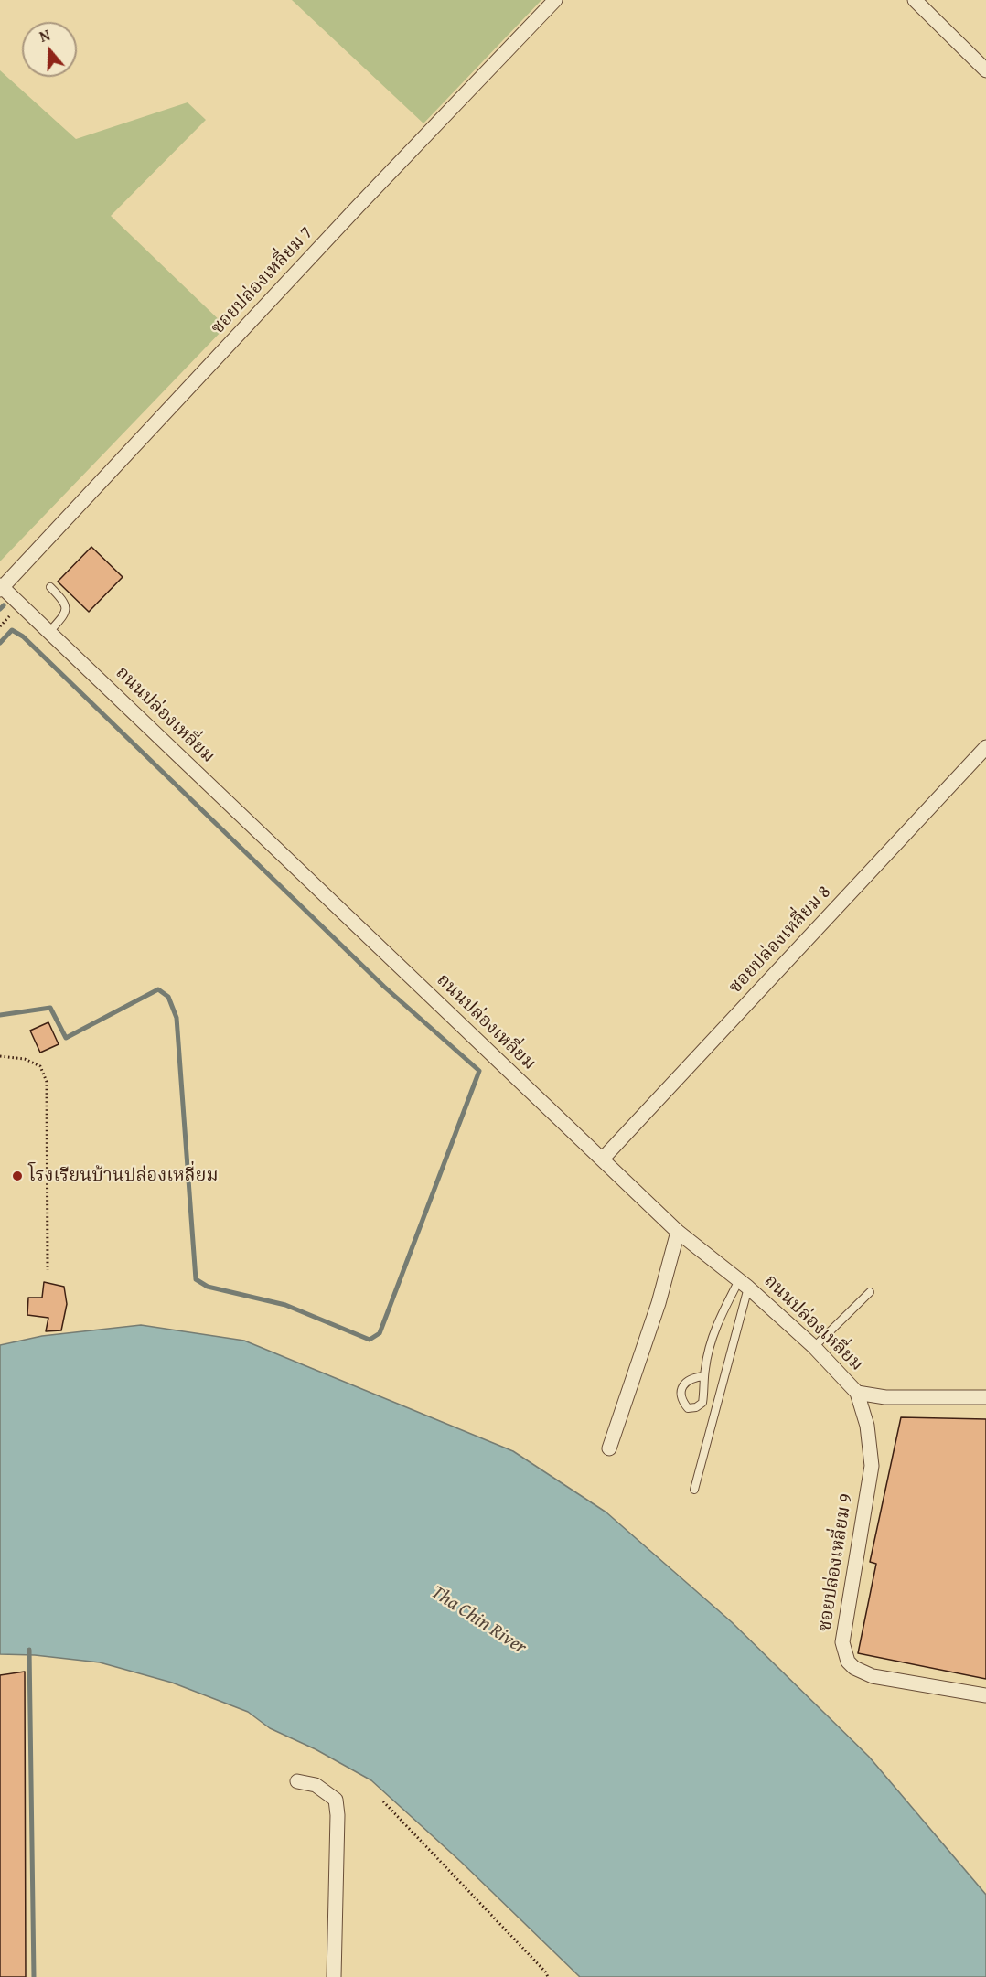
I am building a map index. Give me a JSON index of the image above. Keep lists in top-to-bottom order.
{
  "streets": {
    "street": [
      "ซอยปล่องเหลี่ยม 7",
      "ถนนปล่องเหลี่ยม",
      "ซอยปล่องเหลี่ยม 8",
      "ซอยปล่องเหลี่ยม 9"
    ]
  },
  "crossings": [
    ["ซอยปล่องเหลี่ยม 7", "ถนนปล่องเหลี่ยม"],
    ["ถนนปล่องเหลี่ยม", "ซอยปล่องเหลี่ยม 8"],
    ["ถนนปล่องเหลี่ยม", "ซอยปล่องเหลี่ยม 9"]
  ],
  "water": ["Tha Chin River"],
  "places": ["โรงเรียนบ้านปล่องเหลี่ยม"],
  "north": "top"
}
